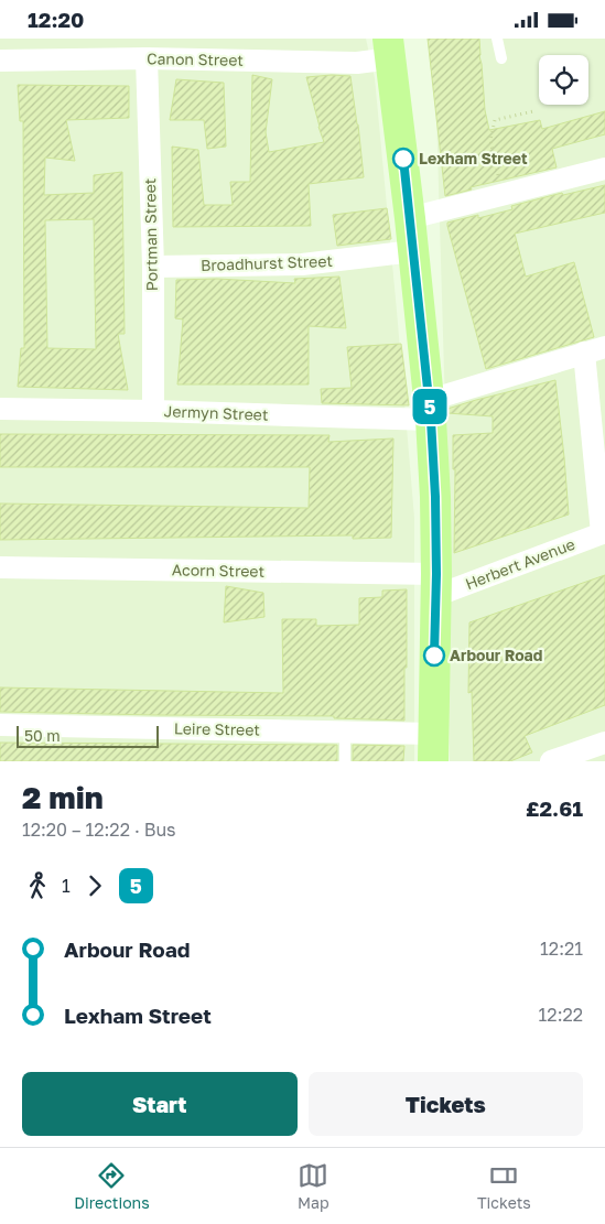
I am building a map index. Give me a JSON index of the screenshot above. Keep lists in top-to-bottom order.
{
  "streets": {
    "street": [
      "Canon Street",
      "Portman Street",
      "Broadhurst Street",
      "Jermyn Street",
      "Herbert Avenue",
      "Acorn Street",
      "Leire Street"
    ]
  },
  "crossings": [
    ["Canon Street", "Portman Street"],
    ["Portman Street", "Broadhurst Street"],
    ["Portman Street", "Jermyn Street"],
    ["Herbert Avenue", "Acorn Street"]
  ],
  "places": ["Lexham Street", "Arbour Road"],
  "lines": ["bus line 5"],
  "scale_bar": "50 m",
  "page": {
    "status": "12:20",
    "on_map": "5",
    "scale": "50 m",
    "heading": ["2 min", "12:20 – 12:22 · Bus", "£2.61"],
    "legs": ["1", "5"],
    "list": [
      {
        "name": "Arbour Road",
        "value": "12:21"
      },
      {
        "name": "Lexham Street",
        "value": "12:22"
      }
    ],
    "buttons": ["Start", "Tickets"],
    "tabs": ["Directions", "Map", "Tickets"]
  }
}
